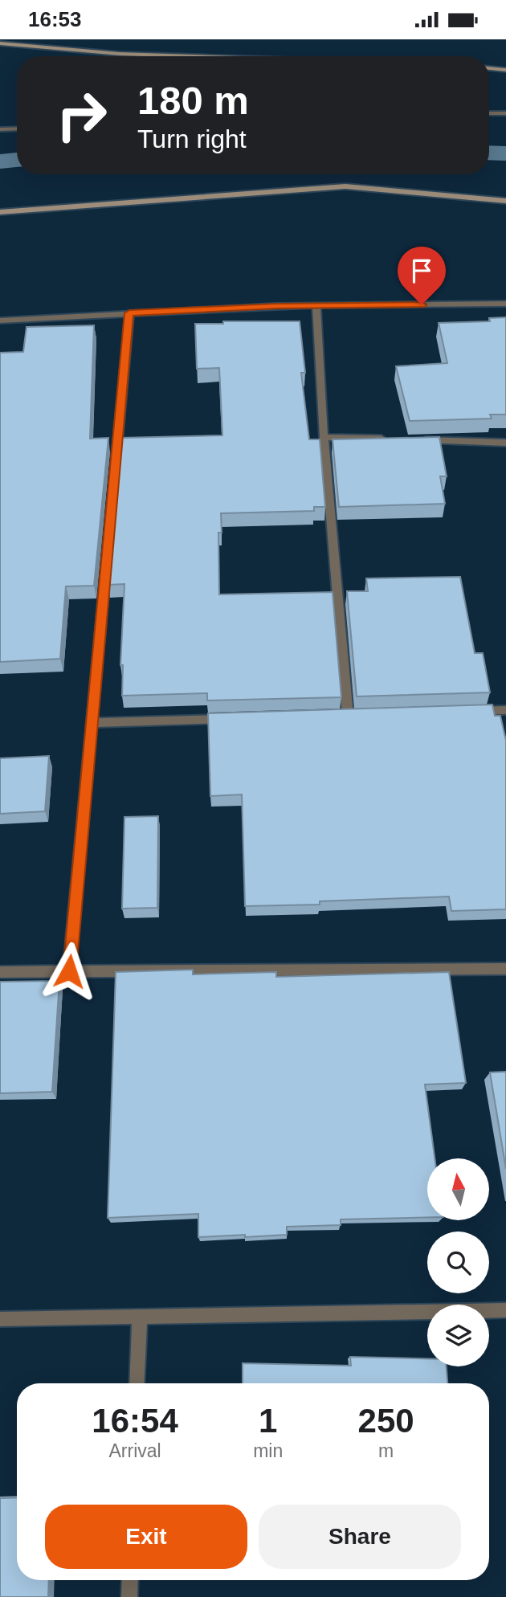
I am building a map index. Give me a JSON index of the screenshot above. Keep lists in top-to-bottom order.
{
  "north": "top",
  "page": {
    "status": "16:53",
    "turn": ["180 m", "Turn right"],
    "eta": [
      "16:54",
      "Arrival",
      "1",
      "min",
      "250",
      "m"
    ],
    "buttons": ["Exit", "Share"]
  }
}
